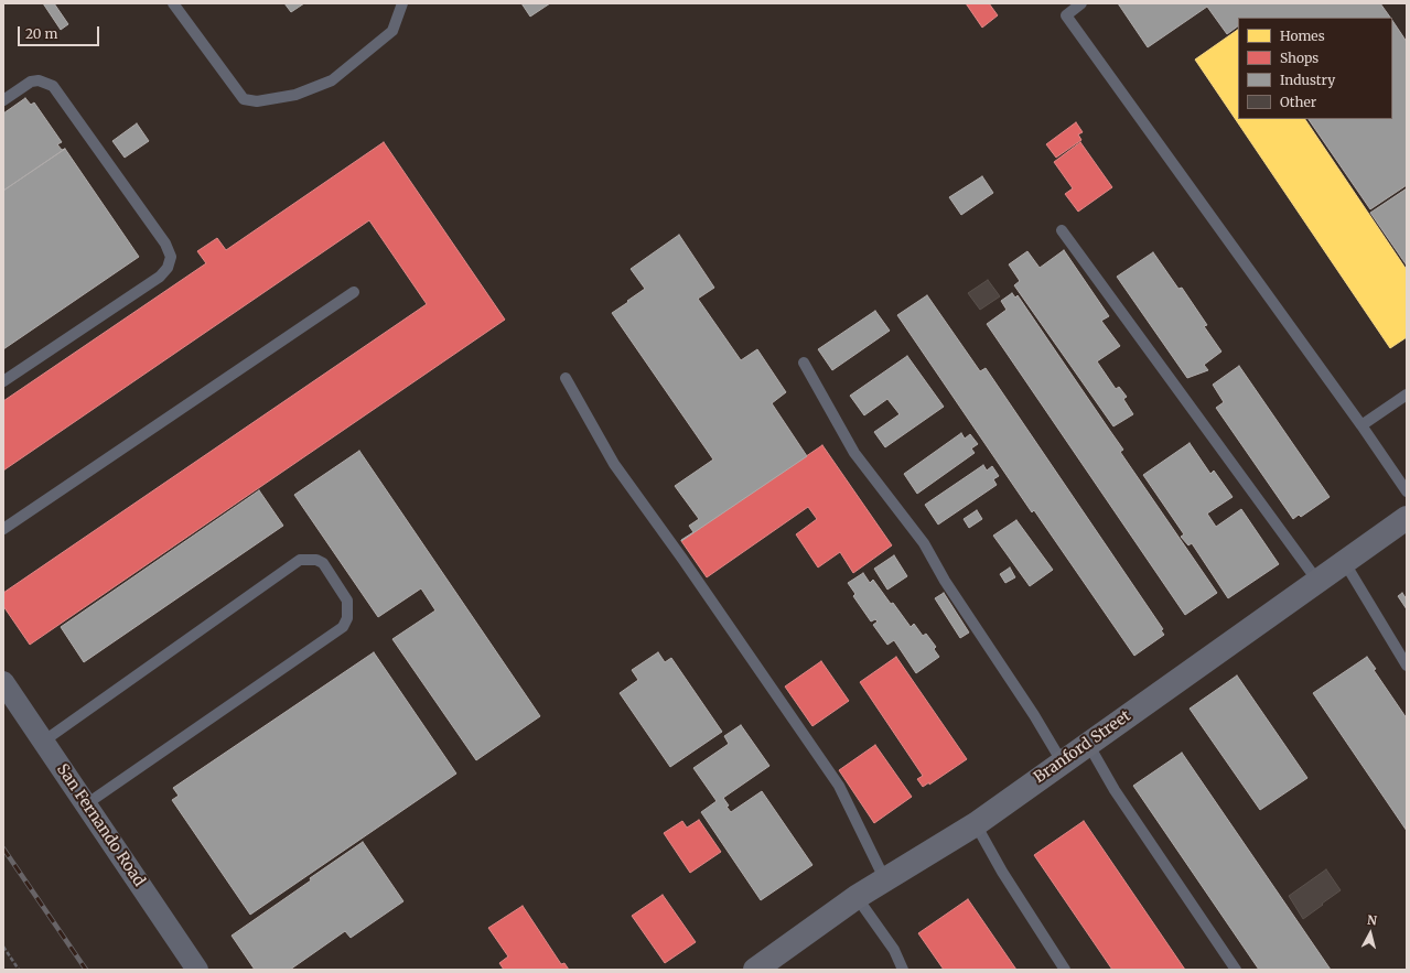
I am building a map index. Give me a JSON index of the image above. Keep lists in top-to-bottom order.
{
  "streets": {
    "main road": ["Branford Street"],
    "street": ["San Fernando Road"]
  },
  "legend": [
    "Homes",
    "Shops",
    "Industry",
    "Other"
  ],
  "scale_bar": "20 m",
  "north": "top"
}
